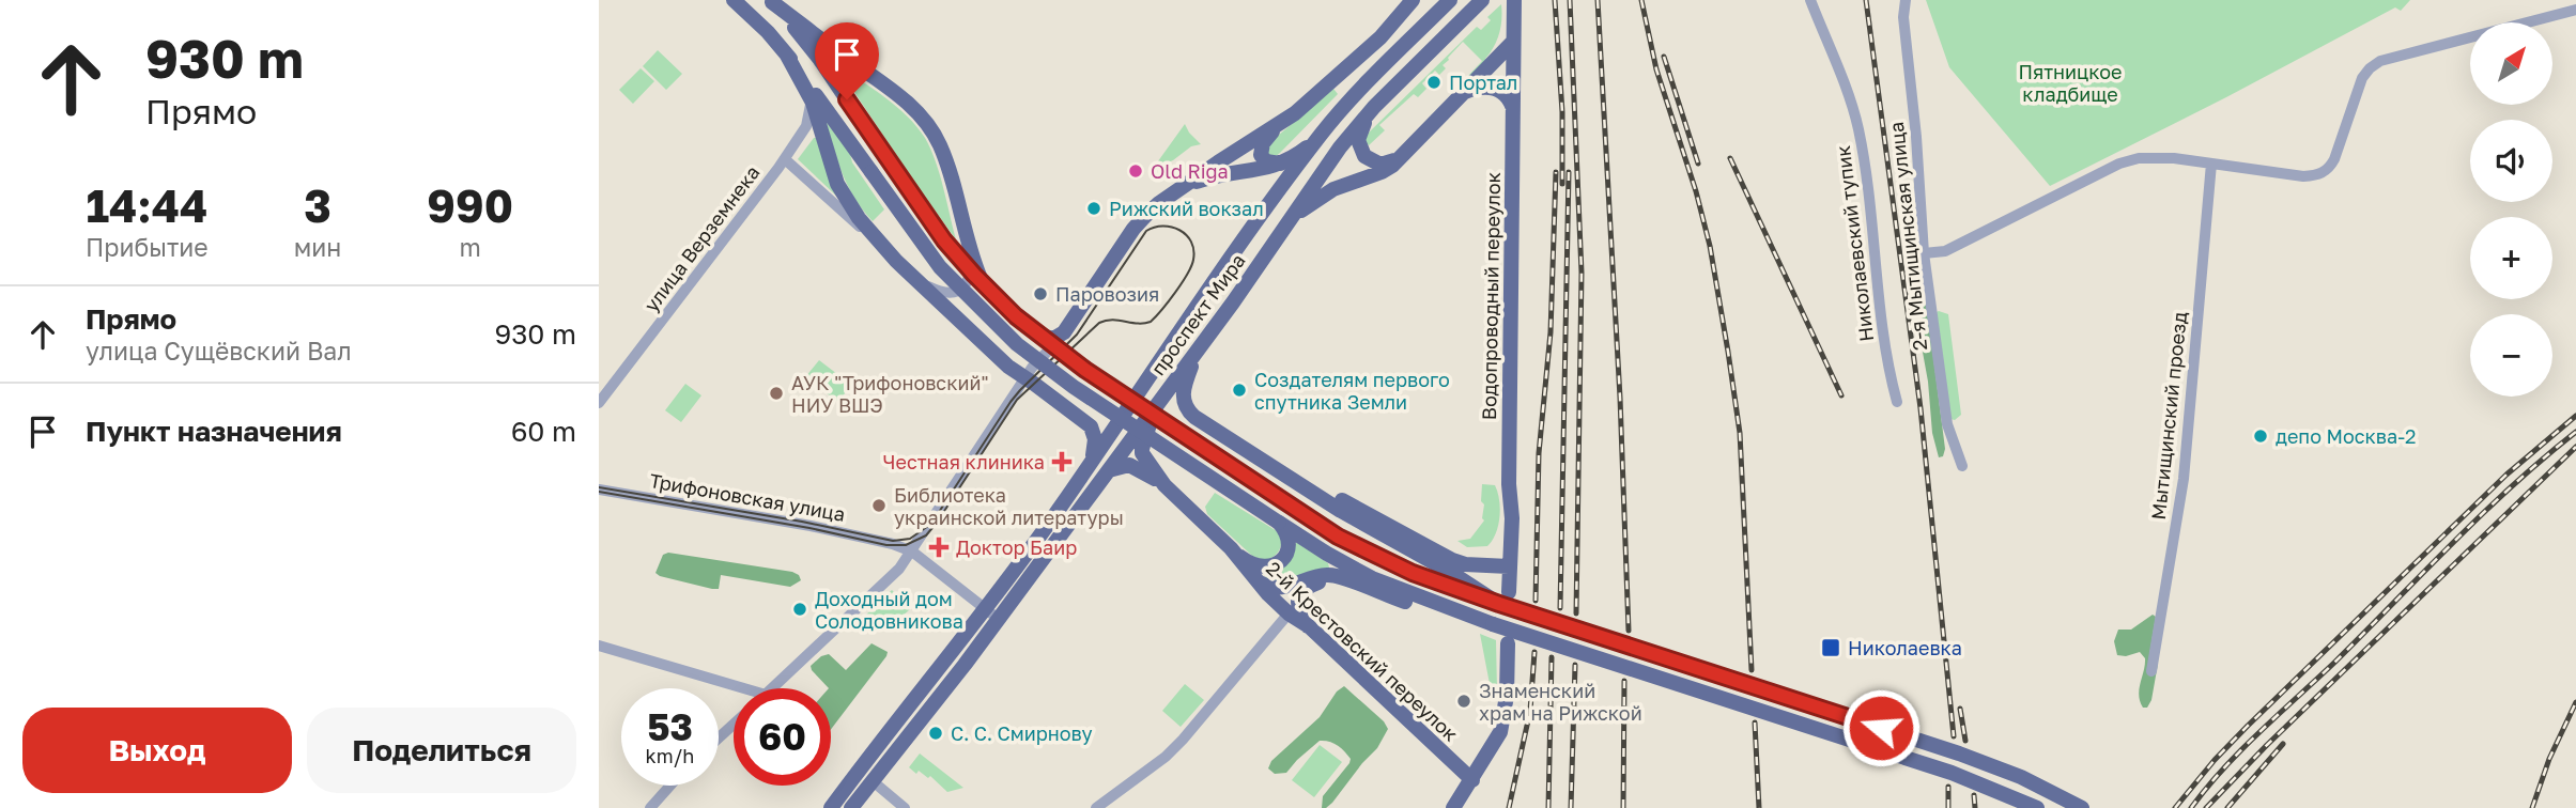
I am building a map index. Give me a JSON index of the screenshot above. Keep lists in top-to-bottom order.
{
  "streets": {
    "main road": ["Водопроводный переулок", "проспект Мира", "2-й Крестовский переулок"],
    "street": [
      "2-я Мытищинская улица",
      "улица Верземнека",
      "Николаевский тупик",
      "Мытищинский проезд",
      "Трифоновская улица"
    ]
  },
  "crossings": [
    ["проспект Мира", "Трифоновская улица"],
    ["проспект Мира", "2-й Крестовский переулок"]
  ],
  "parks": ["Пятницкое кладбище"],
  "places": {
    "other": [
      "Портал",
      "Old Riga",
      "Рижский вокзал",
      "Паровозия",
      "Создателям первого спутника Земли",
      "АУК \"Трифоновский\" НИУ ВШЭ",
      "депо Москва-2",
      "Библиотека украинской литературы",
      "Доходный дом Солодовникова",
      "Знаменский храм на Рижской",
      "С. С. Смирнову"
    ],
    "health": ["Честная клиника", "Доктор Баир"],
    "transit": ["Николаевка"]
  },
  "north": "top right",
  "page": {
    "turn": ["930 m", "Прямо"],
    "map_buttons": ["+", "−"],
    "eta": [
      "14:44",
      "Прибытие",
      "3",
      "мин",
      "990",
      "m"
    ],
    "list": [
      {
        "name": "Прямо",
        "note": "улица Сущёвский Вал",
        "value": "930 m"
      },
      {
        "name": "Пункт назначения",
        "value": "60 m"
      }
    ],
    "speed": "53 km/h",
    "limit": "60",
    "buttons": ["Выход", "Поделиться"]
  }
}
